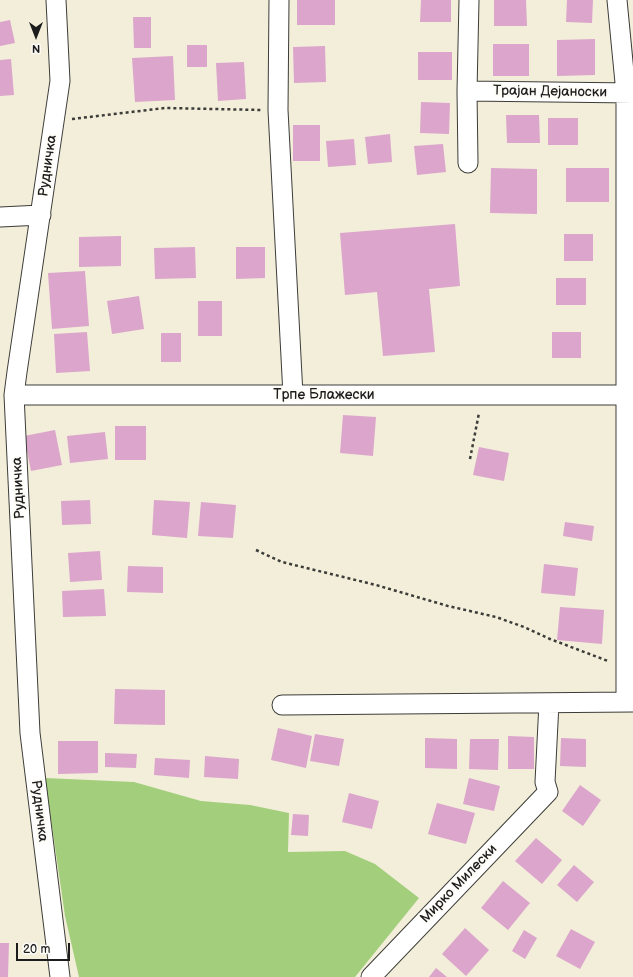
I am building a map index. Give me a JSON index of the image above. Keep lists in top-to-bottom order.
{
  "streets": {
    "street": [
      "Трајан Дејаноски",
      "Рудничка",
      "Трпе Блажески",
      "Мирко Милески"
    ]
  },
  "crossings": [
    ["Рудничка", "Трпе Блажески"]
  ],
  "scale_bar": "20 m",
  "north": "bottom"
}
